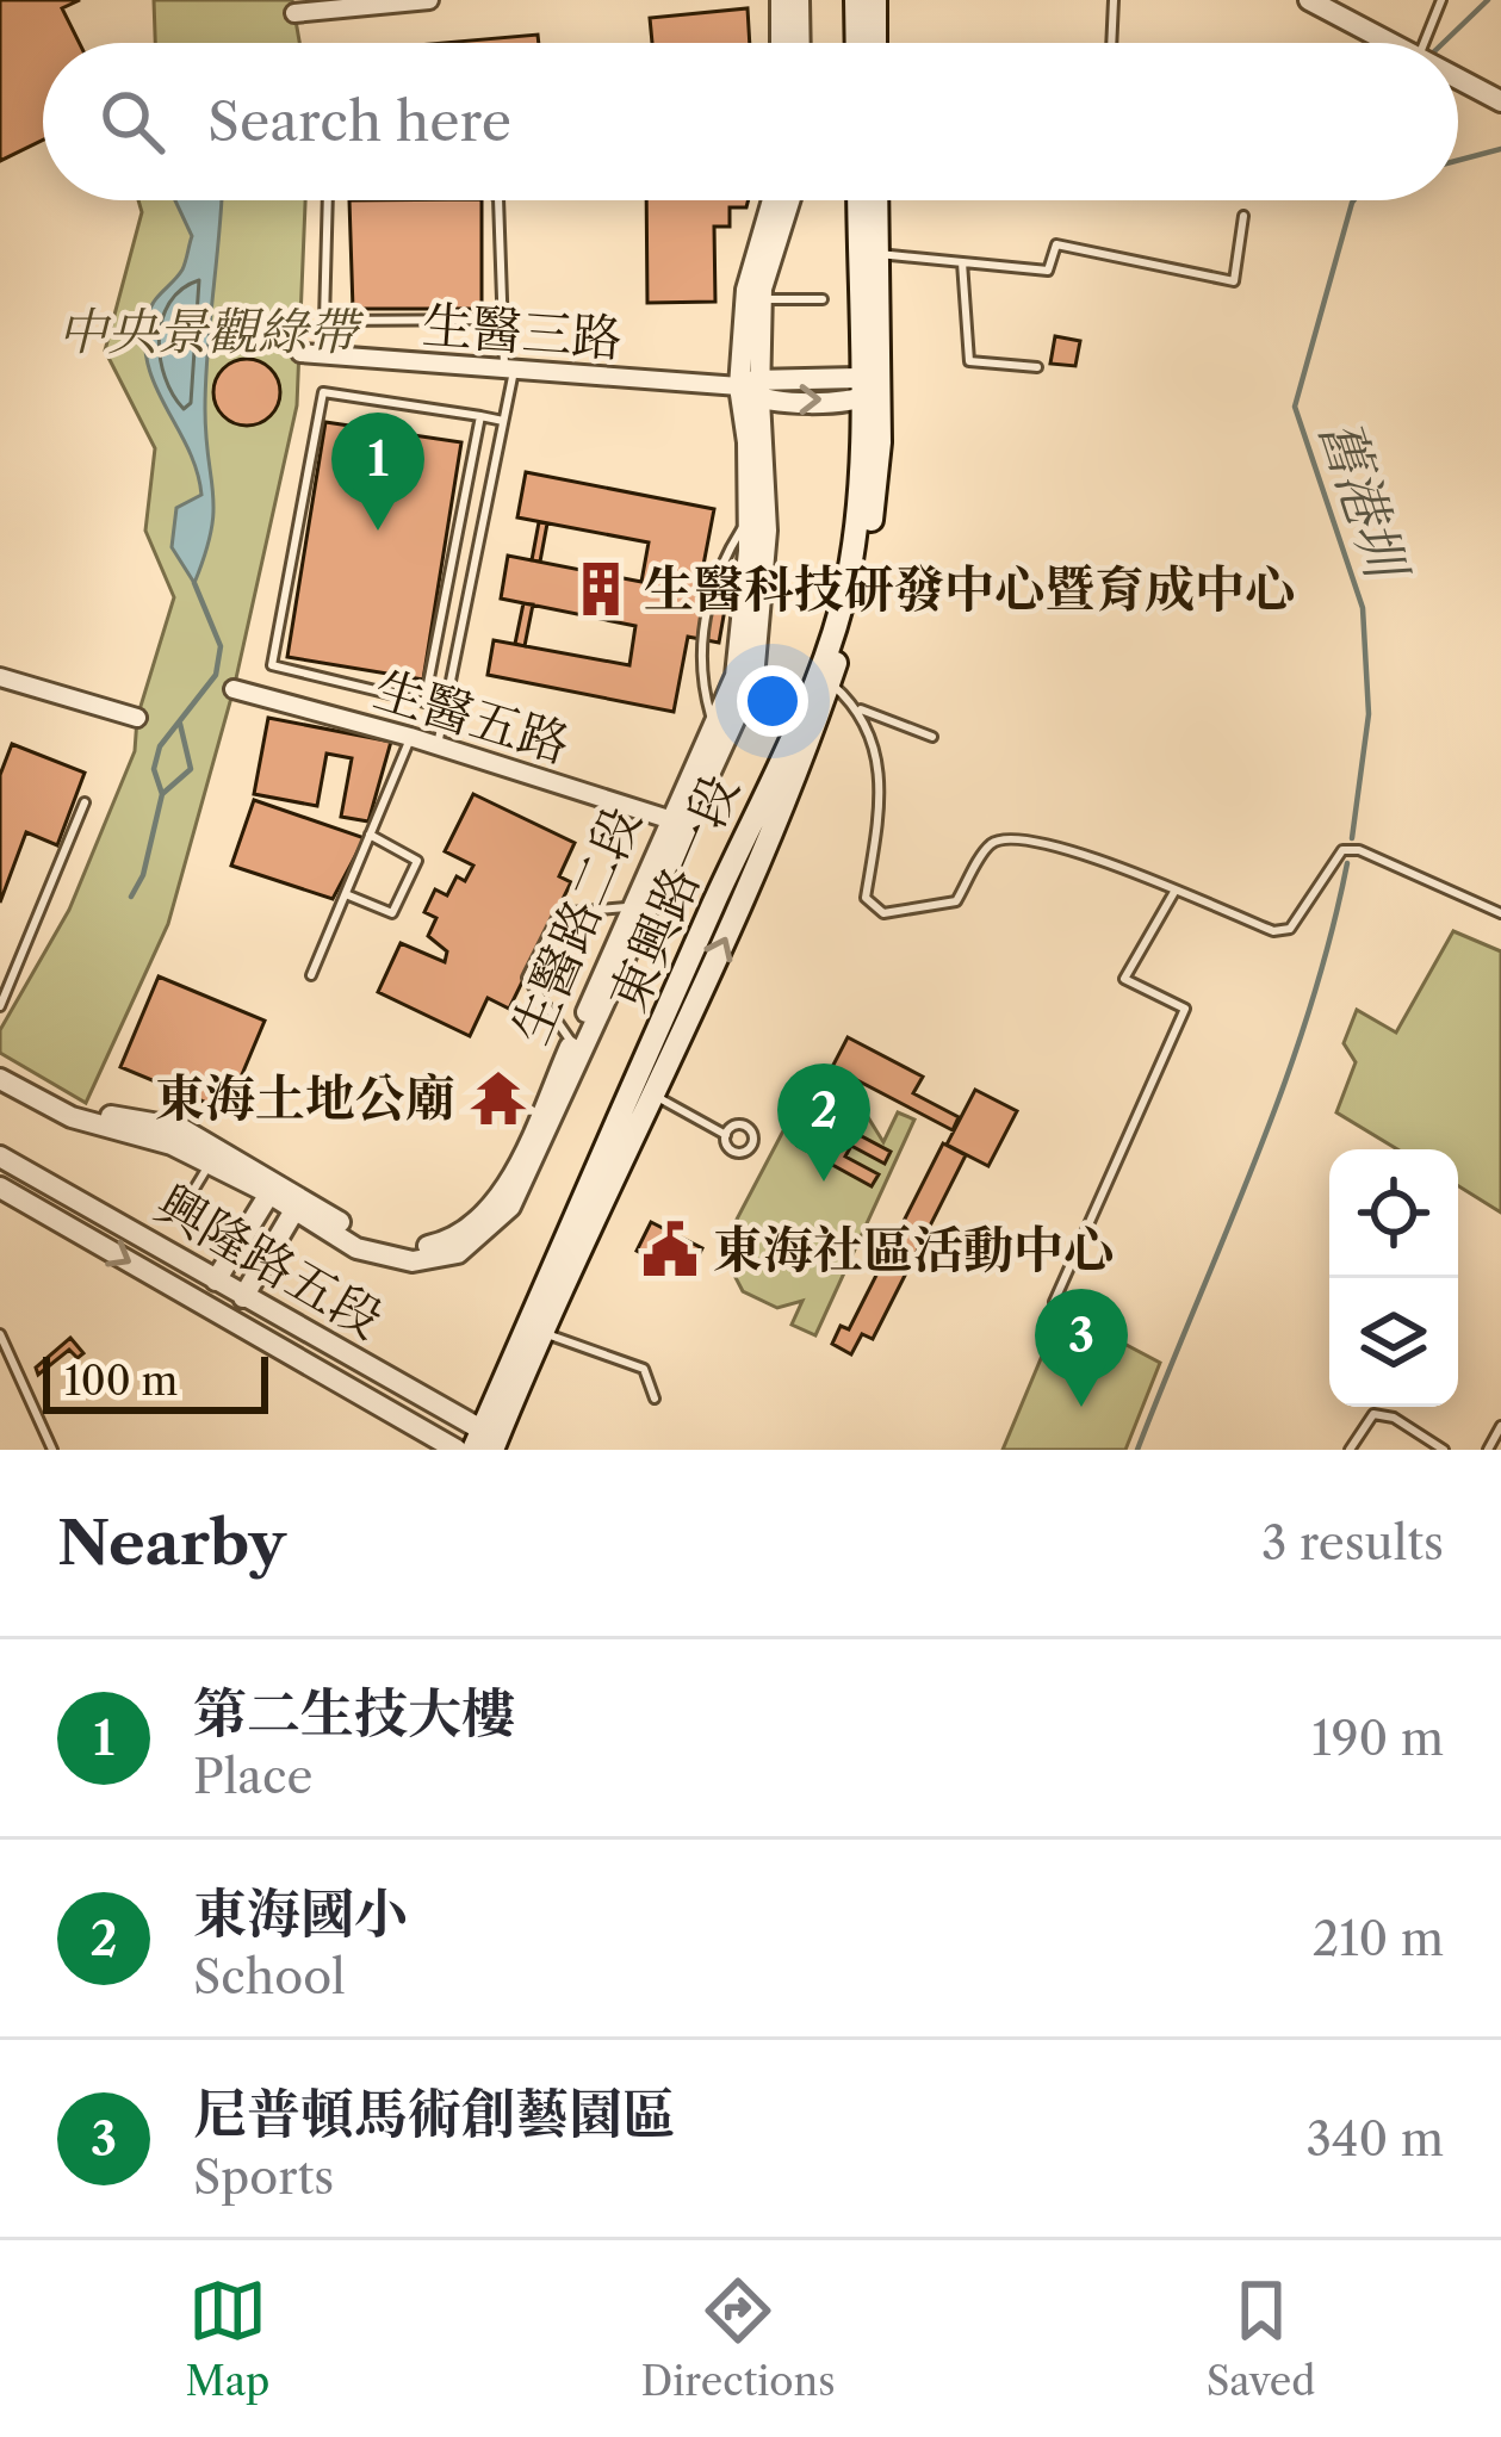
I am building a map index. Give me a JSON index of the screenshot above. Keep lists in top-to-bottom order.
{
  "streets": {
    "main road": ["東興路一段"],
    "street": [
      "生醫三路",
      "生醫五路",
      "生醫路二段",
      "興隆路五段"
    ]
  },
  "crossings": [
    ["生醫三路", "生醫路二段"],
    ["生醫五路", "生醫路二段"],
    ["東興路一段", "興隆路五段"]
  ],
  "water": ["舊港圳"],
  "parks": ["中央景觀綠帶"],
  "places": {
    "building": ["生醫科技研發中心暨育成中心"],
    "temple": ["東海土地公廟"],
    "public building": ["東海社區活動中心"]
  },
  "scale_bar": "100 m",
  "page": {
    "search": "Search here",
    "pins": ["1", "2", "3"],
    "scale": "100 m",
    "heading": ["Nearby", "3 results"],
    "list": [
      {
        "mark": "1",
        "name": "第二生技大樓",
        "note": "Place",
        "value": "190 m"
      },
      {
        "mark": "2",
        "name": "東海國小",
        "note": "School",
        "value": "210 m"
      },
      {
        "mark": "3",
        "name": "尼普頓馬術創藝園區",
        "note": "Sports",
        "value": "340 m"
      }
    ],
    "nav": ["Map", "Directions", "Saved"]
  }
}
